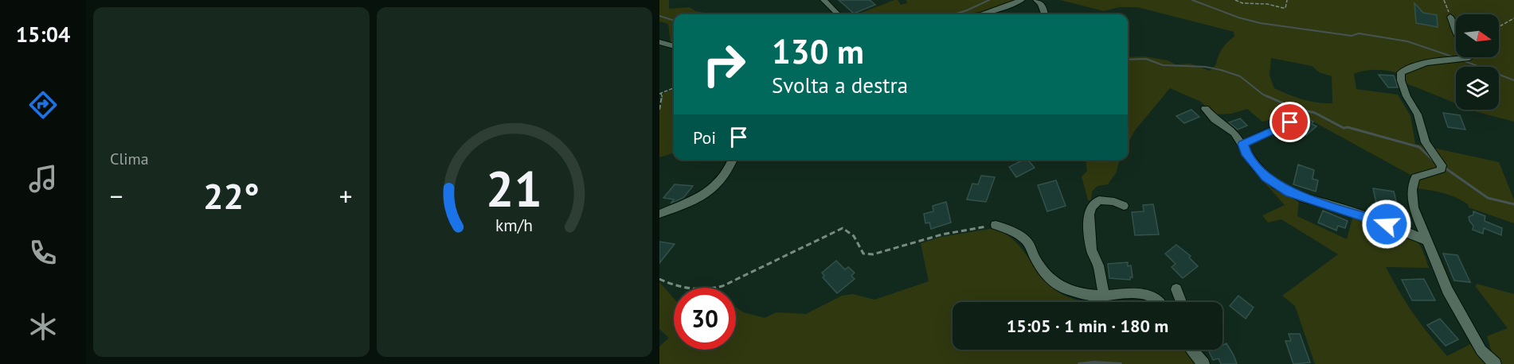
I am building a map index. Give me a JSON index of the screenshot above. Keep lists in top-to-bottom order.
{
  "north": "right",
  "page": {
    "tabs": "15:04",
    "tile": "Clima",
    "turn": ["130 m", "Svolta a destra"],
    "then": "Poi",
    "heat": ["−", "22°", "+"],
    "limit": "30",
    "trip": "15:05 · 1 min · 180 m",
    "gauge": ["21", "km/h"]
  }
}
